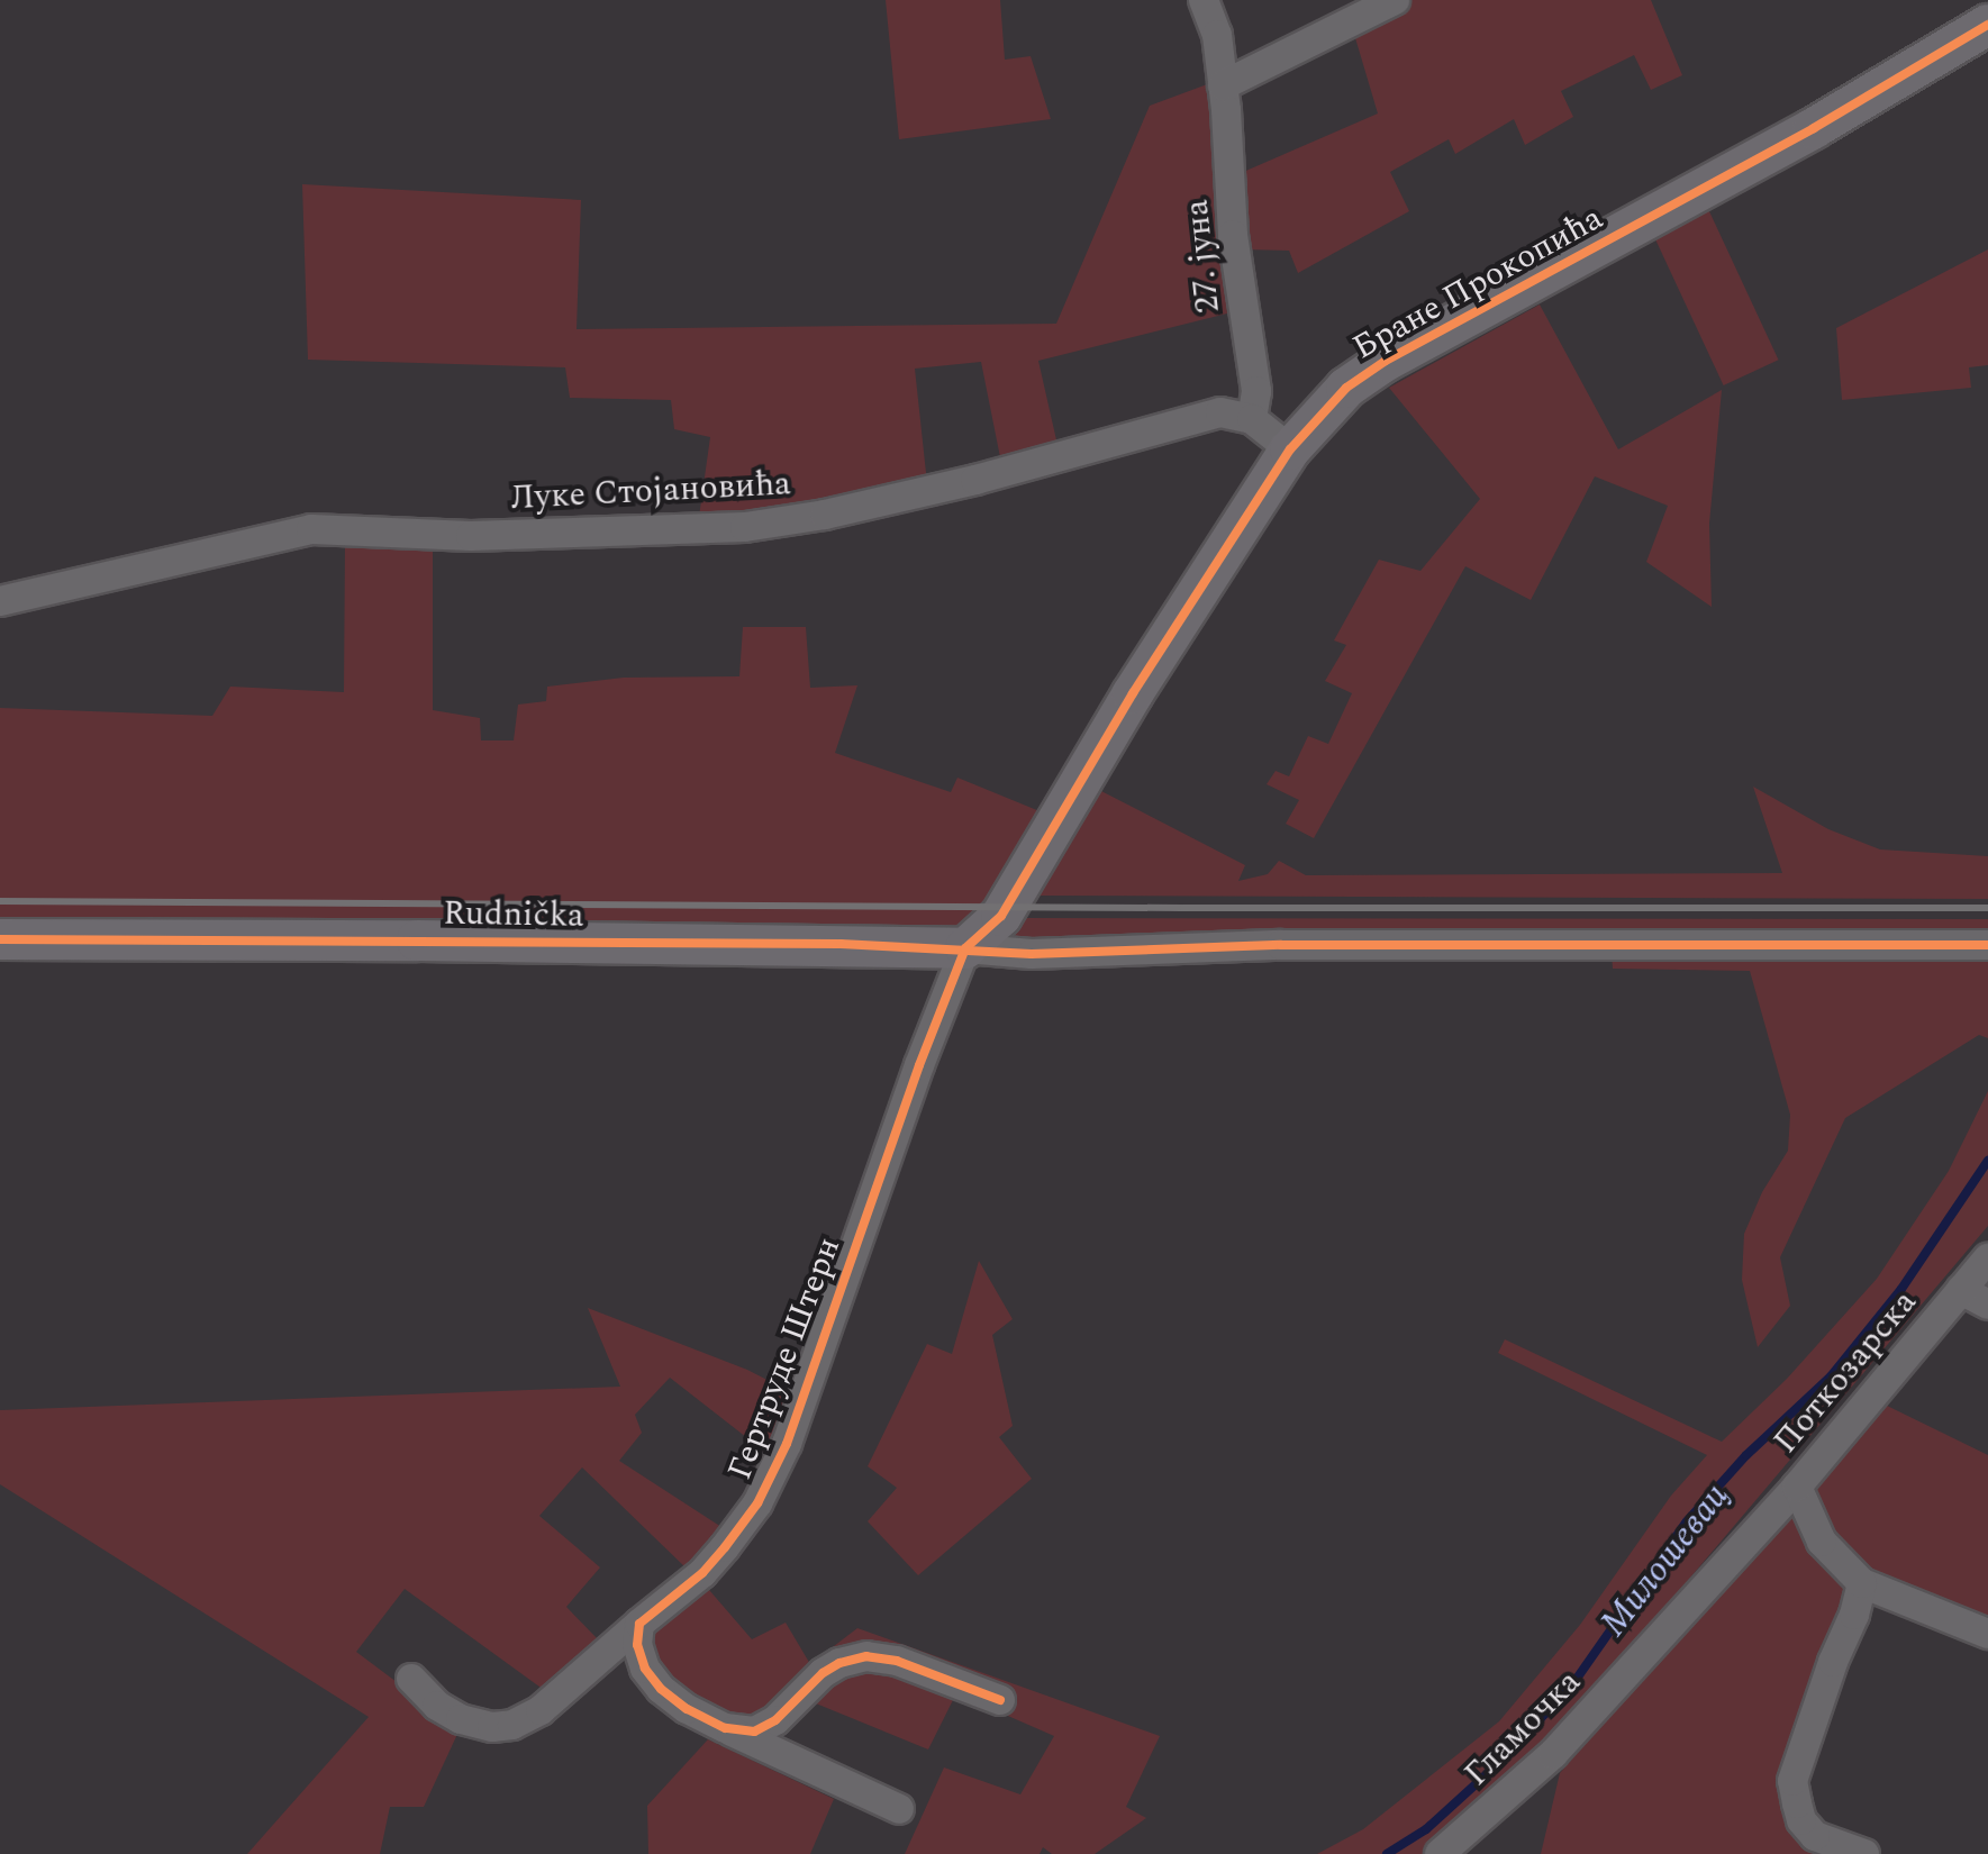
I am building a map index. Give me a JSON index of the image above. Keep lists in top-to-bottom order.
{
  "streets": {
    "street": [
      "27. јуна",
      "Бране Прокопића",
      "Луке Стојановића",
      "Rudnička",
      "Гертруде Штерн",
      "Поткозарска",
      "Гламочка"
    ]
  },
  "crossings": [
    ["27. јуна", "Луке Стојановића"],
    ["Бране Прокопића", "Rudnička"],
    ["Бране Прокопића", "Гертруде Штерн"],
    ["Rudnička", "Гертруде Штерн"],
    ["Поткозарска", "Гламочка"]
  ],
  "water": ["Милошевац"]
}
